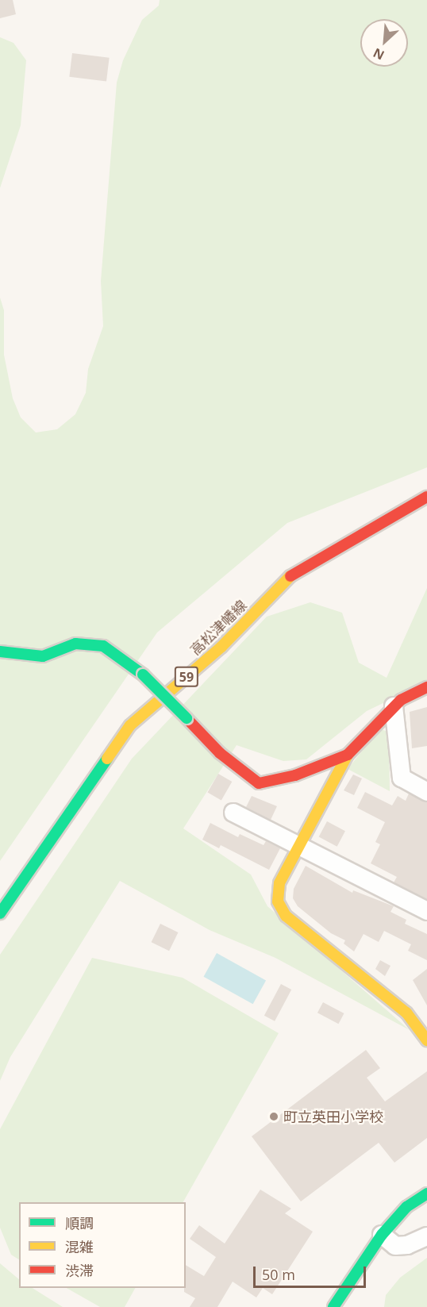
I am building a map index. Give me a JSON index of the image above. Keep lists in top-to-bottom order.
{
  "streets": {
    "street": ["高松津幡線", "59"]
  },
  "places": ["町立英田小学校"],
  "legend": ["順調", "混雑", "渋滞"],
  "scale_bar": "50 m",
  "north": "bottom left"
}
